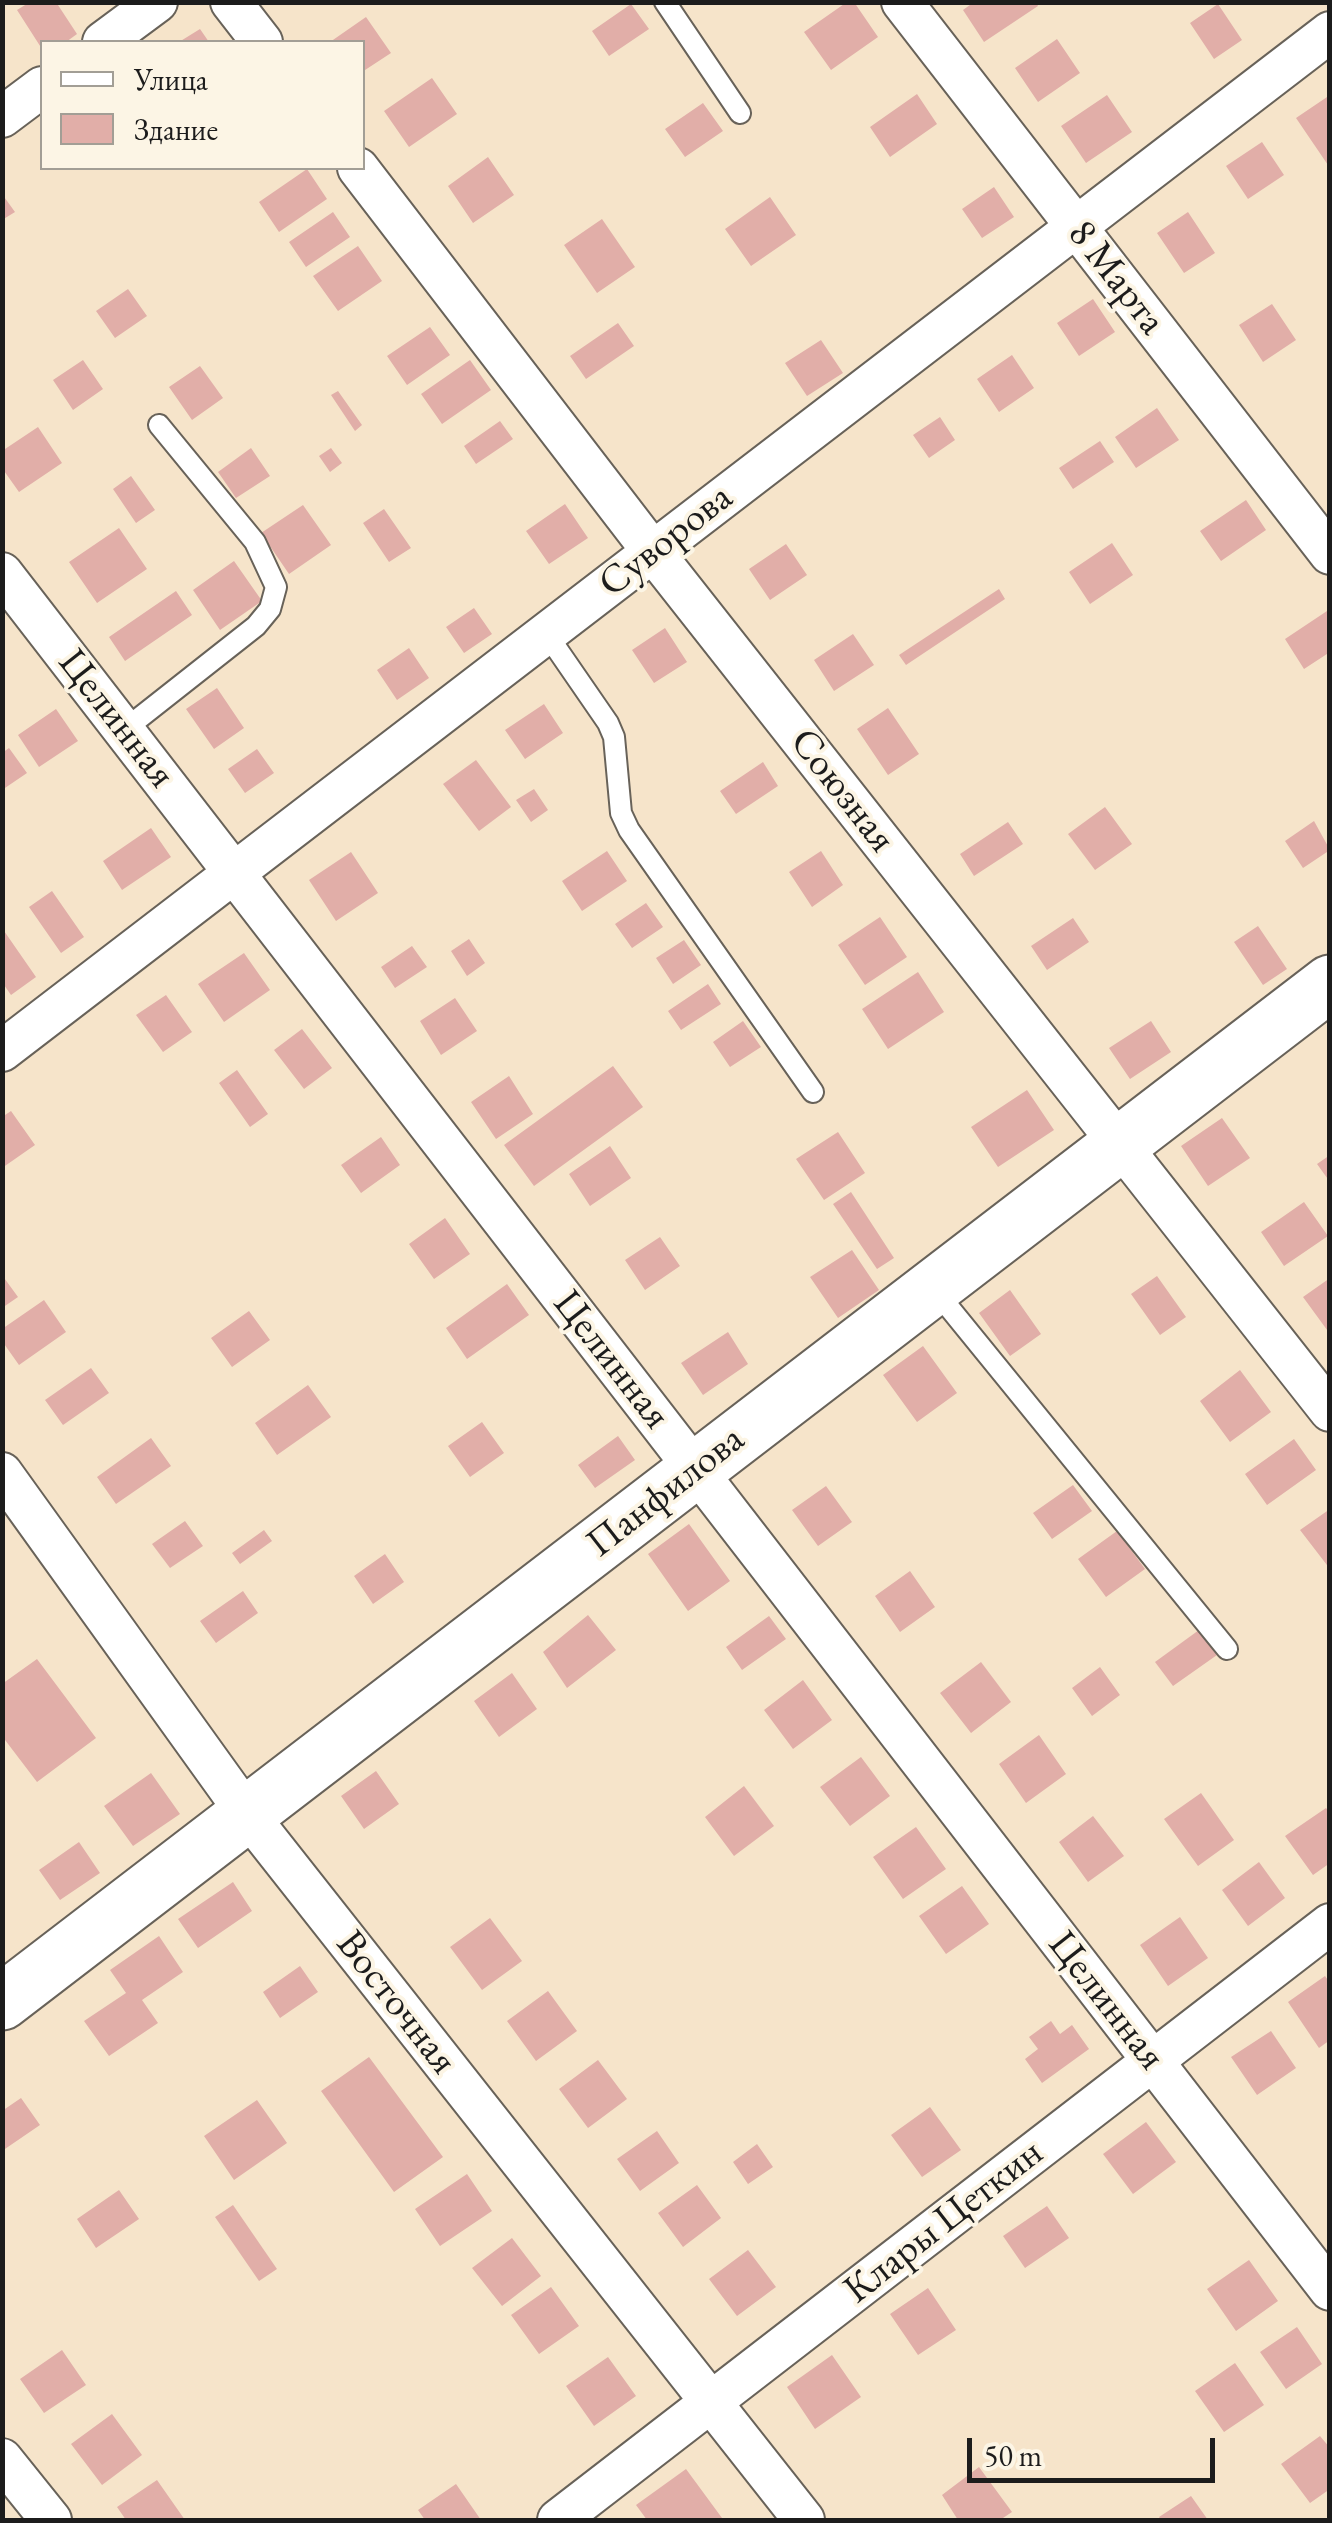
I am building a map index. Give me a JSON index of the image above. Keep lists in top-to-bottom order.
{
  "streets": {
    "street": [
      "8 Марта",
      "Суворова",
      "Целинная",
      "Союзная",
      "Панфилова",
      "Восточная",
      "Клары Цеткин"
    ]
  },
  "crossings": [
    ["8 Марта", "Суворова"],
    ["Суворова", "Целинная"],
    ["Суворова", "Союзная"],
    ["Целинная", "Панфилова"],
    ["Целинная", "Клары Цеткин"],
    ["Союзная", "Панфилова"],
    ["Панфилова", "Восточная"],
    ["Восточная", "Клары Цеткин"]
  ],
  "legend": ["Улица", "Здание"],
  "scale_bar": "50 m"
}
